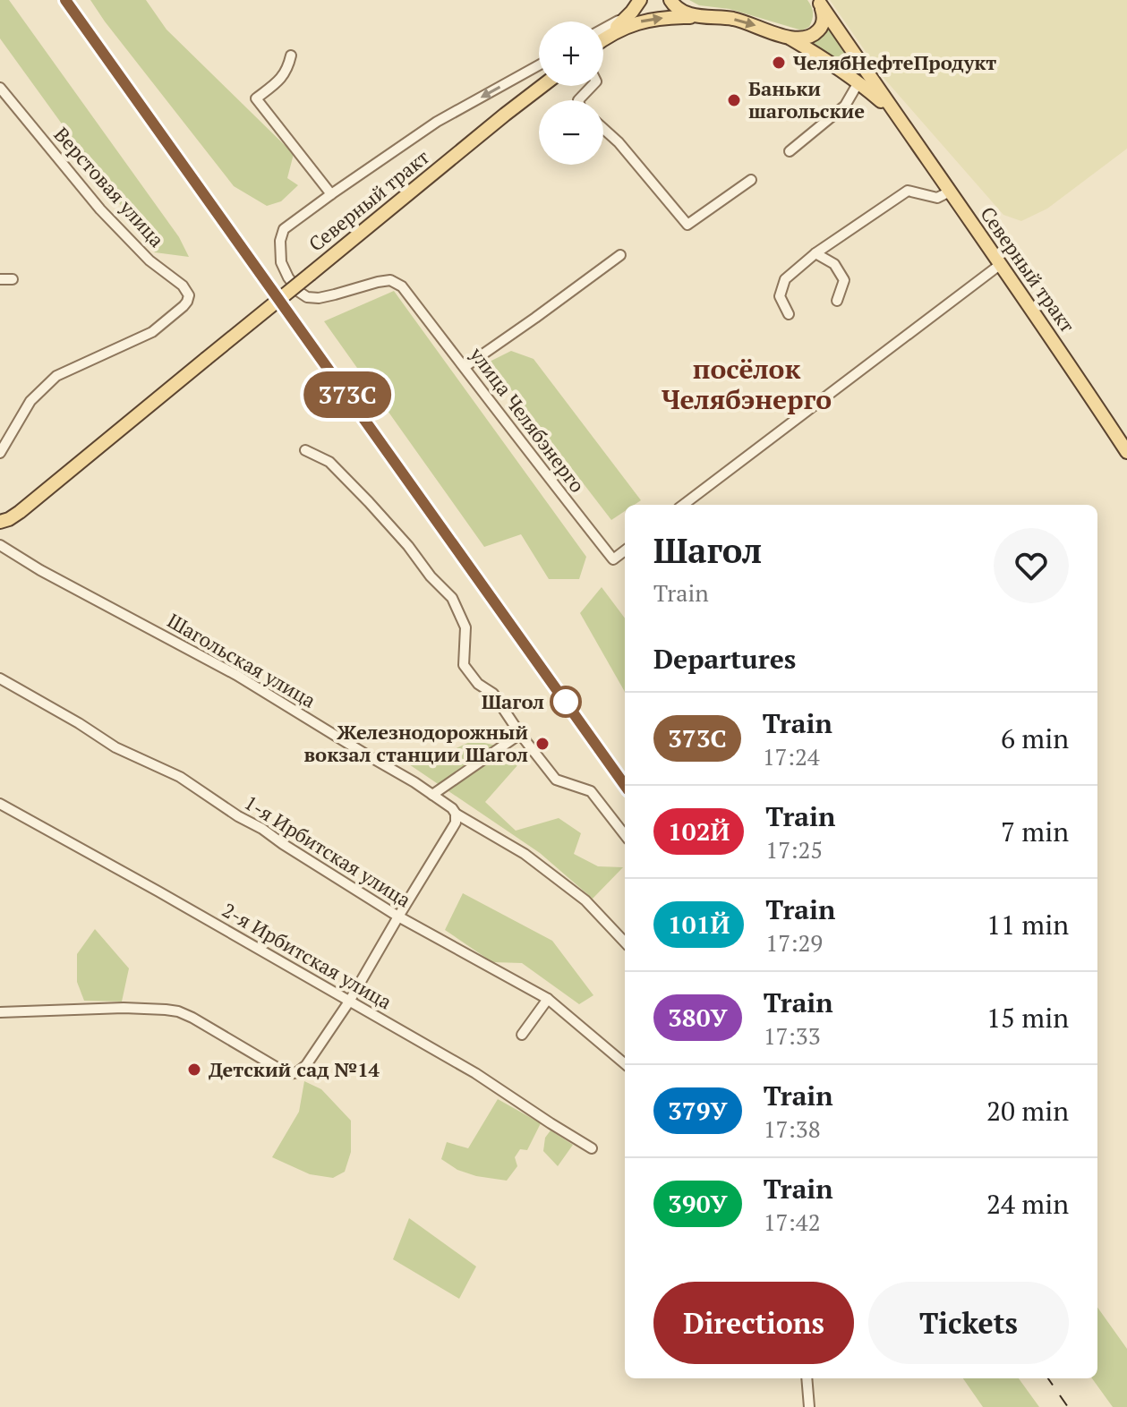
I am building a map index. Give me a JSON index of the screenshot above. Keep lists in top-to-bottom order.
{
  "streets": {
    "main road": ["Северный тракт"],
    "street": [
      "Верстовая улица",
      "улица Челябэнерго",
      "Шагольская улица",
      "1-я Ирбитская улица",
      "2-я Ирбитская улица"
    ]
  },
  "crossings": [
    ["Северный тракт", "улица Челябэнерго"]
  ],
  "districts": ["посёлок Челябэнерго"],
  "places": [
    "ЧелябНефтеПродукт",
    "Баньки шагольские",
    "Шагол",
    "Железнодорожный вокзал станции Шагол",
    "Детский сад №14"
  ],
  "page": {
    "on_map": "373C",
    "map_buttons": ["+", "−"],
    "heading": [
      ["Шагол", "Train"],
      "Departures"
    ],
    "list": [
      {
        "mark": "373C",
        "name": "Train",
        "note": "17:24",
        "value": "6 min"
      },
      {
        "mark": "102Й",
        "name": "Train",
        "note": "17:25",
        "value": "7 min"
      },
      {
        "mark": "101Й",
        "name": "Train",
        "note": "17:29",
        "value": "11 min"
      },
      {
        "mark": "380У",
        "name": "Train",
        "note": "17:33",
        "value": "15 min"
      },
      {
        "mark": "379У",
        "name": "Train",
        "note": "17:38",
        "value": "20 min"
      },
      {
        "mark": "390У",
        "name": "Train",
        "note": "17:42",
        "value": "24 min"
      }
    ],
    "buttons": ["Directions", "Tickets"]
  }
}
